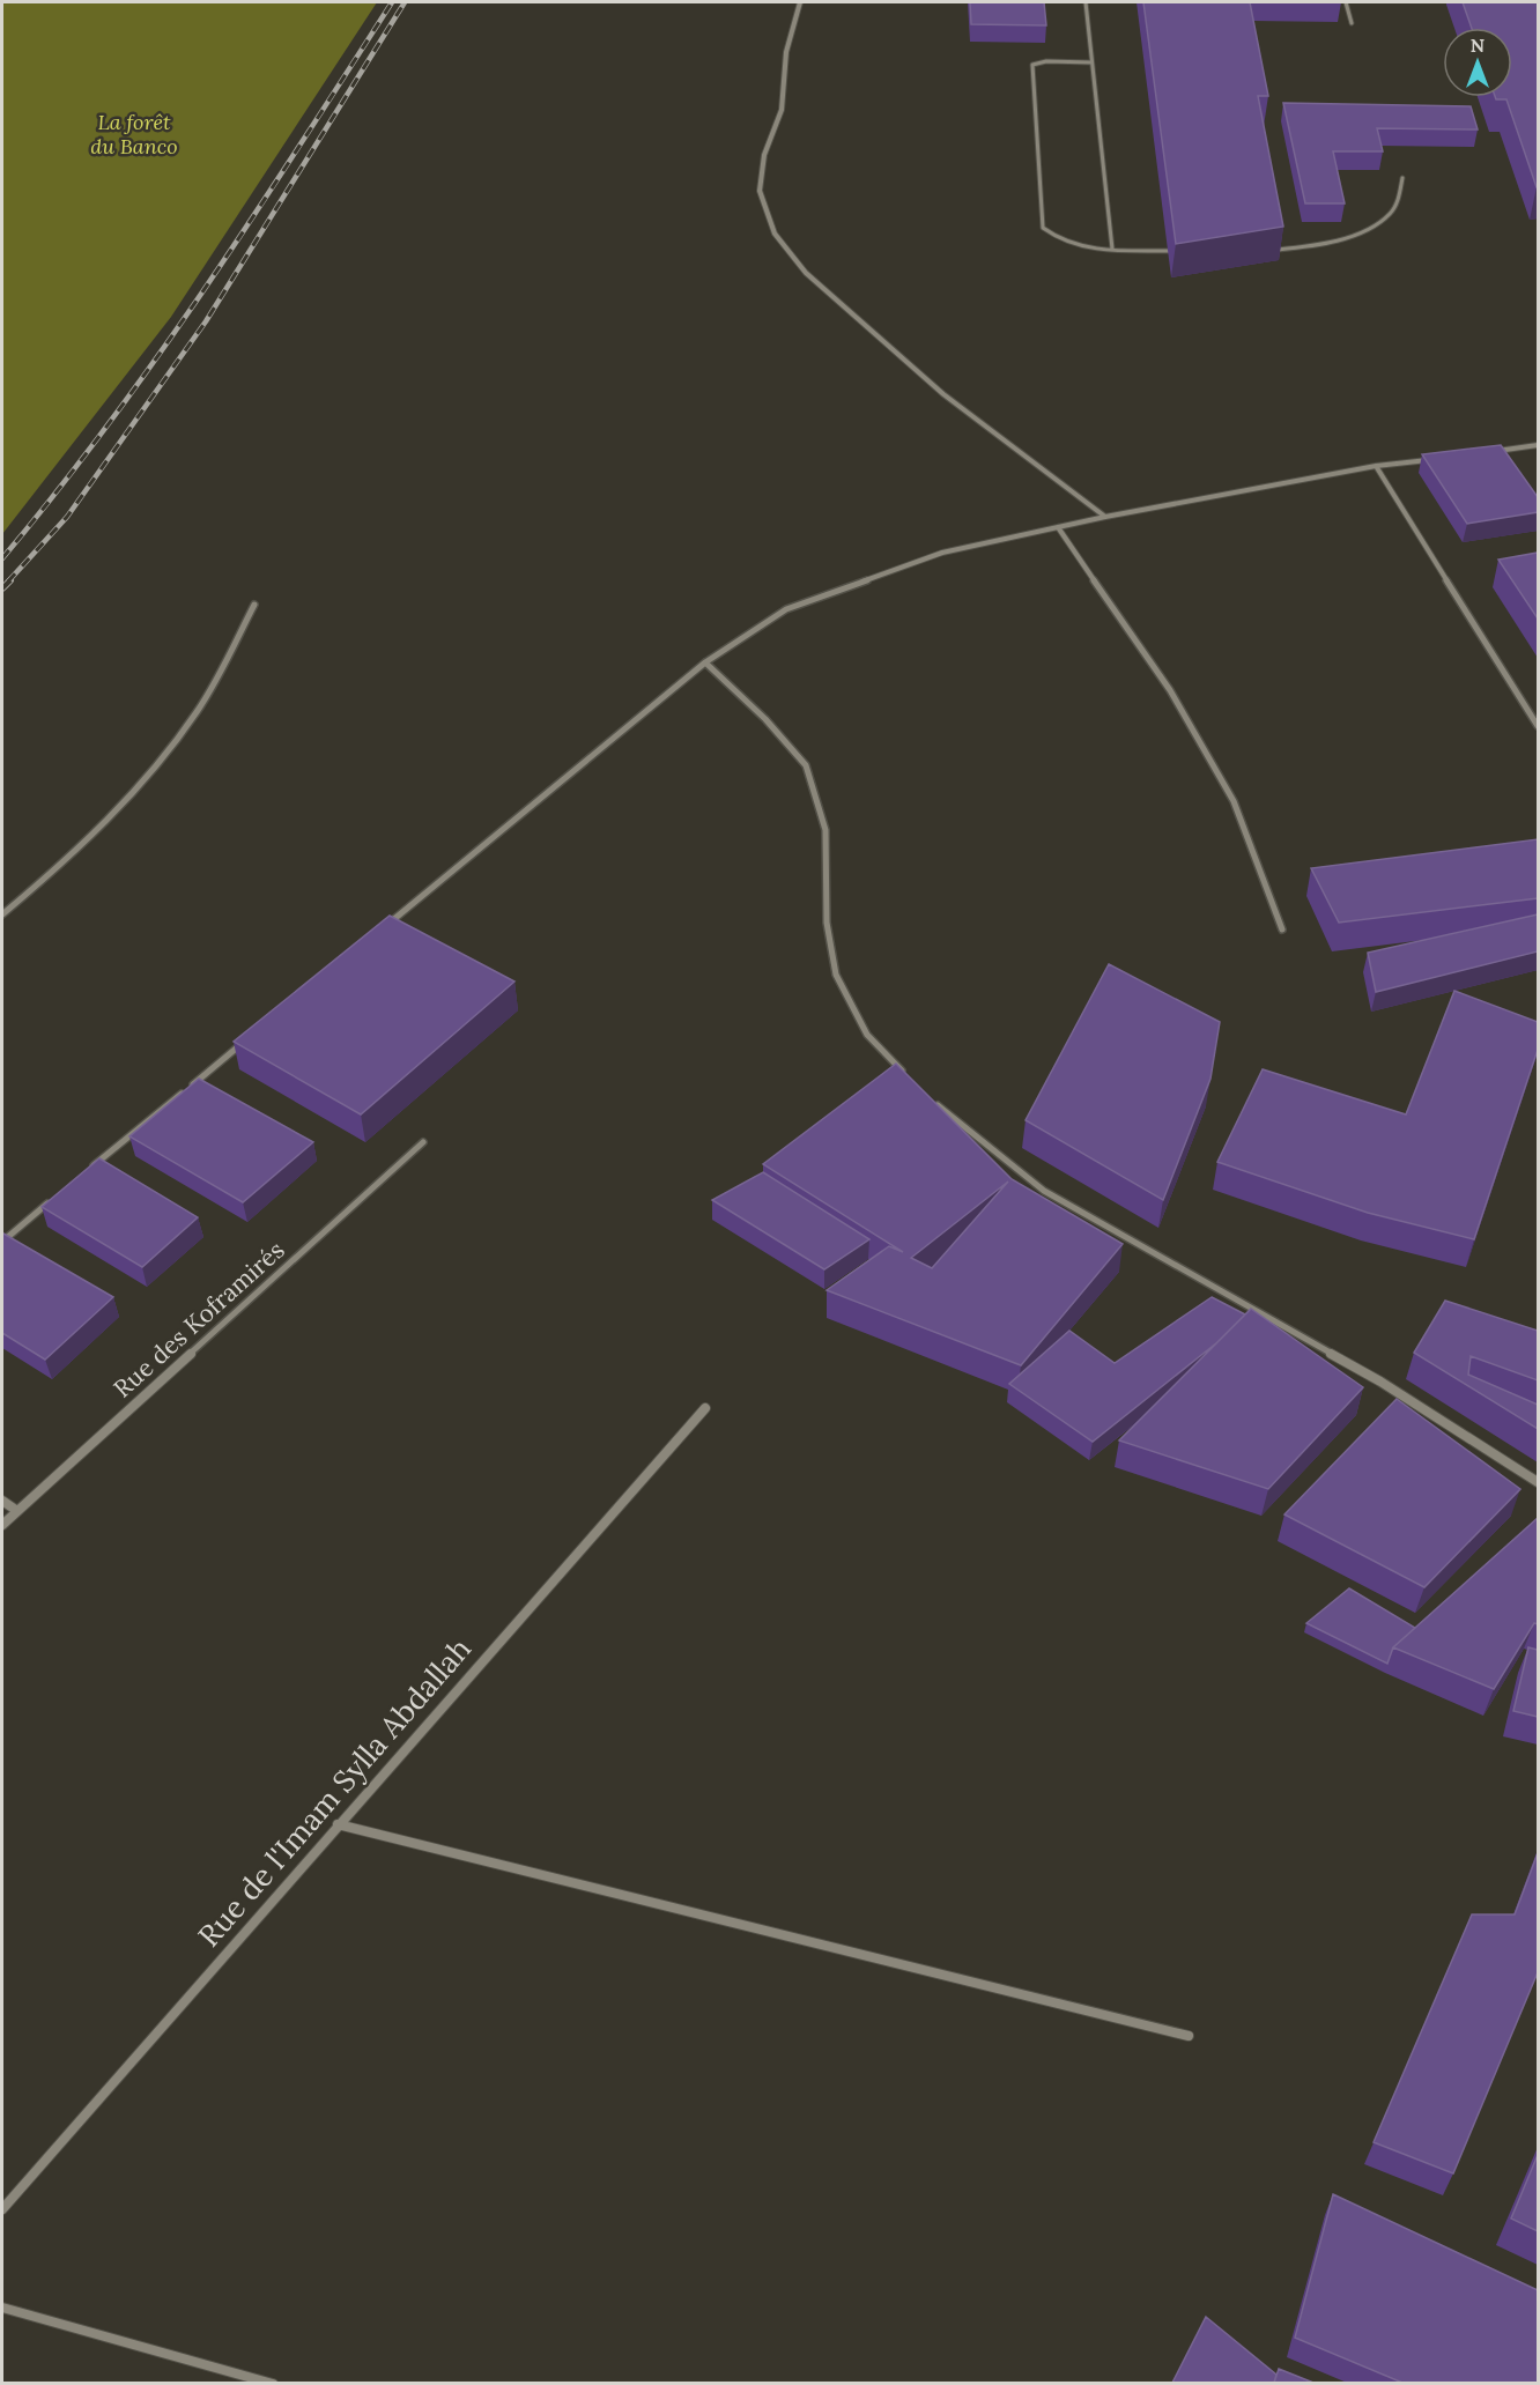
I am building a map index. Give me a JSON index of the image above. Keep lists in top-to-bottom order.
{
  "streets": {
    "street": ["Rue des Koframirés", "Rue de l'Imam Sylla Abdallah"]
  },
  "parks": ["La forêt du Banco"],
  "north": "top"
}
